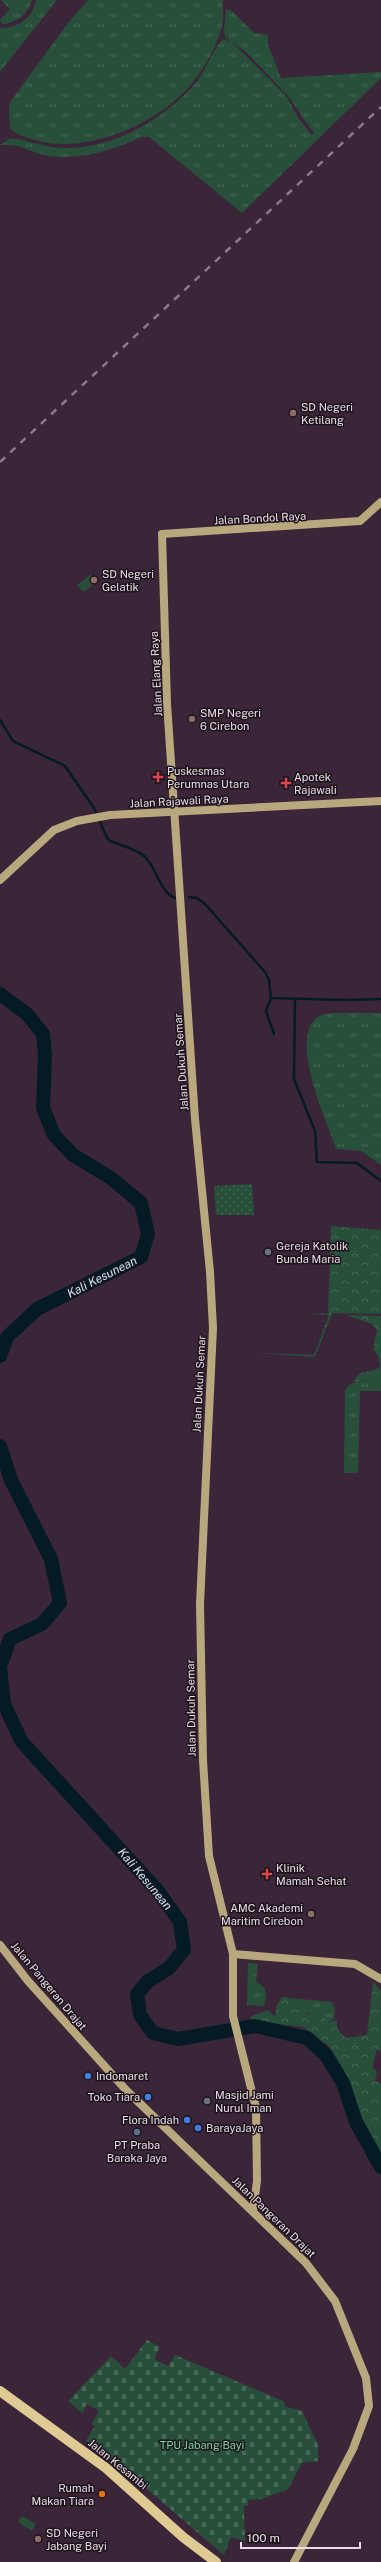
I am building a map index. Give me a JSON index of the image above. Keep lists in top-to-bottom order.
{
  "streets": {
    "main road": ["Jalan Kesambi"],
    "street": [
      "Jalan Bondol Raya",
      "Jalan Elang Raya",
      "Jalan Rajawali Raya",
      "Jalan Dukuh Semar",
      "Jalan Pangeran Drajat"
    ]
  },
  "crossings": [
    ["Jalan Bondol Raya", "Jalan Elang Raya"],
    ["Jalan Elang Raya", "Jalan Rajawali Raya"],
    ["Jalan Elang Raya", "Jalan Dukuh Semar"],
    ["Jalan Rajawali Raya", "Jalan Dukuh Semar"],
    ["Jalan Dukuh Semar", "Jalan Pangeran Drajat"]
  ],
  "water": ["Kali Kesunean"],
  "parks": ["TPU Jabang Bayi"],
  "places": {
    "other": [
      "SD Negeri Ketilang",
      "SD Negeri Gelatik",
      "SMP Negeri 6 Cirebon",
      "Gereja Katolik Bunda Maria",
      "AMC Akademi Maritim Cirebon",
      "Indomaret",
      "Toko Tiara",
      "Masjid Jami Nurul Iman",
      "Flora Indah",
      "BarayaJaya",
      "PT Praba Baraka Jaya",
      "Rumah Makan Tiara",
      "SD Negeri Jabang Bayi"
    ],
    "health": ["Puskesmas Perumnas Utara", "Apotek Rajawali", "Klinik Mamah Sehat"]
  },
  "scale_bar": "100 m"
}
